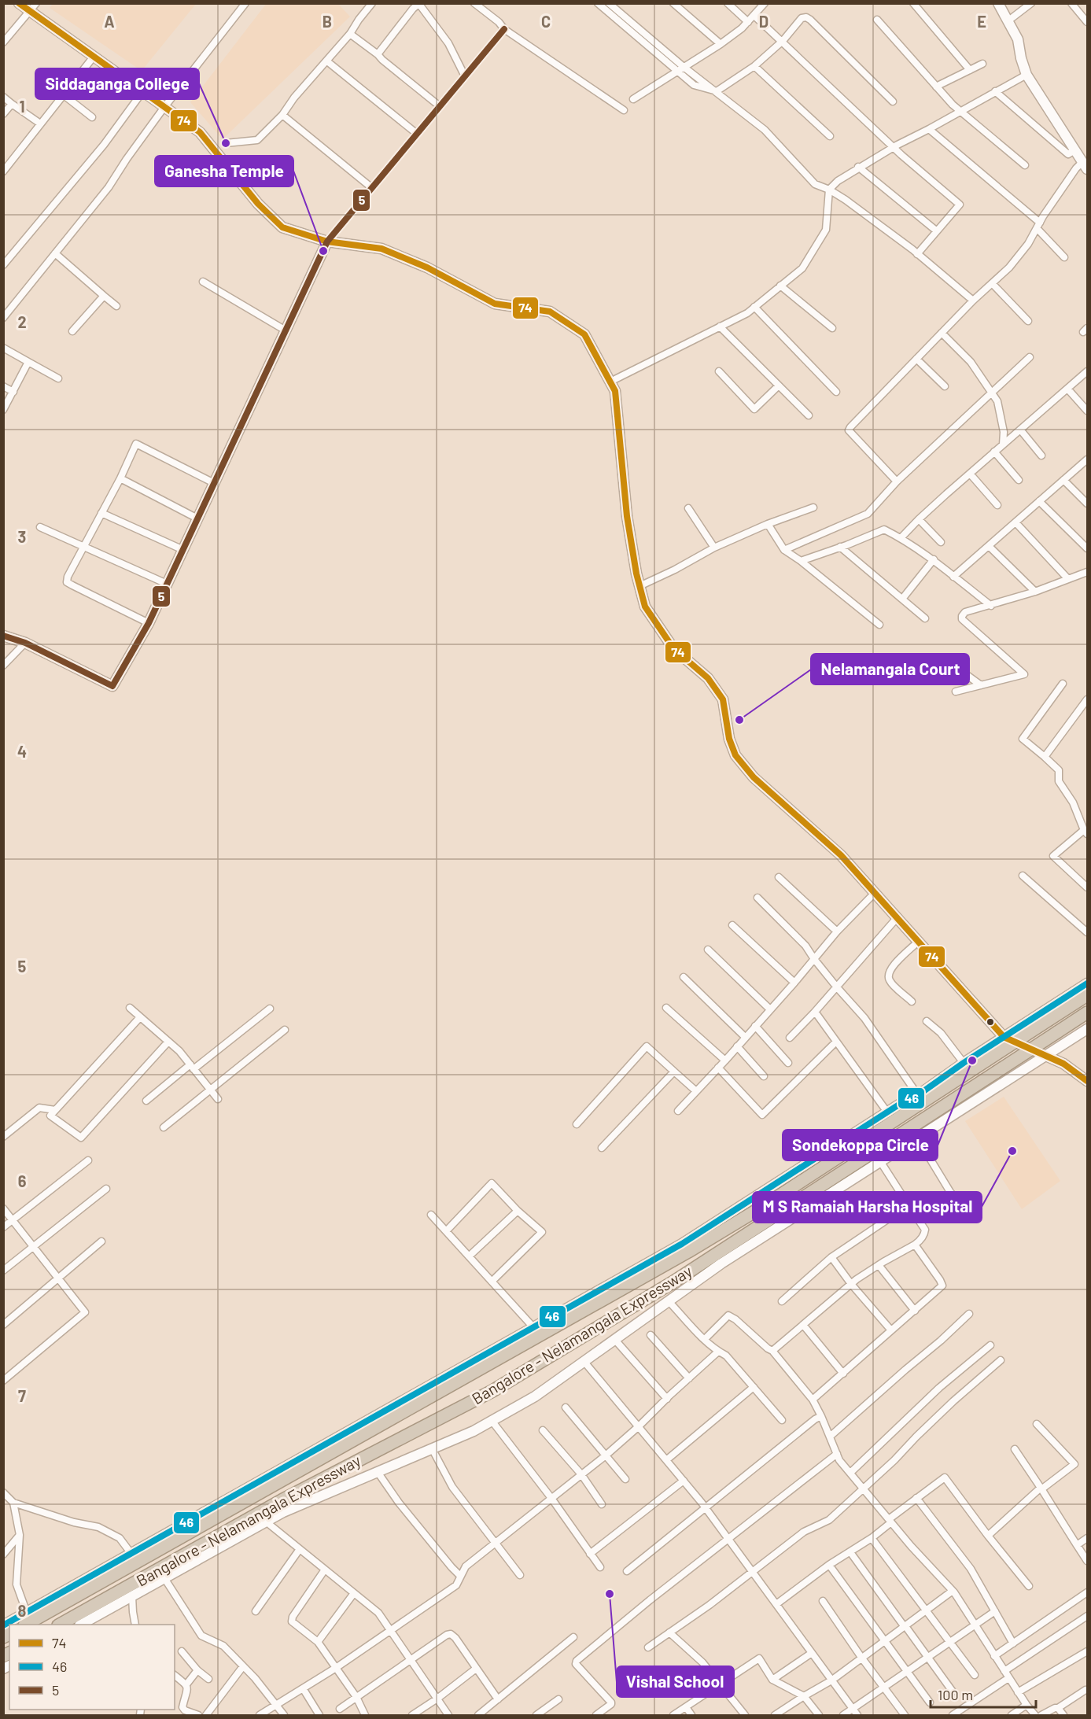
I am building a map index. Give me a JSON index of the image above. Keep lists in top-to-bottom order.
{
  "streets": {
    "highway": ["Bangalore - Nelamangala Expressway"]
  },
  "places": [
    "Siddaganga College",
    "Ganesha Temple",
    "Nelamangala Court",
    "Sondekoppa Circle",
    "M S Ramaiah Harsha Hospital",
    "Vishal School"
  ],
  "lines": ["transit line 74", "transit line 5", "transit line 46"],
  "legend": ["74", "46", "5"],
  "scale_bar": "100 m",
  "grid": {
    "columns": [
      "A",
      "B",
      "C",
      "D",
      "E"
    ],
    "rows": [
      "1",
      "2",
      "3",
      "4",
      "5",
      "6",
      "7",
      "8"
    ]
  }
}
